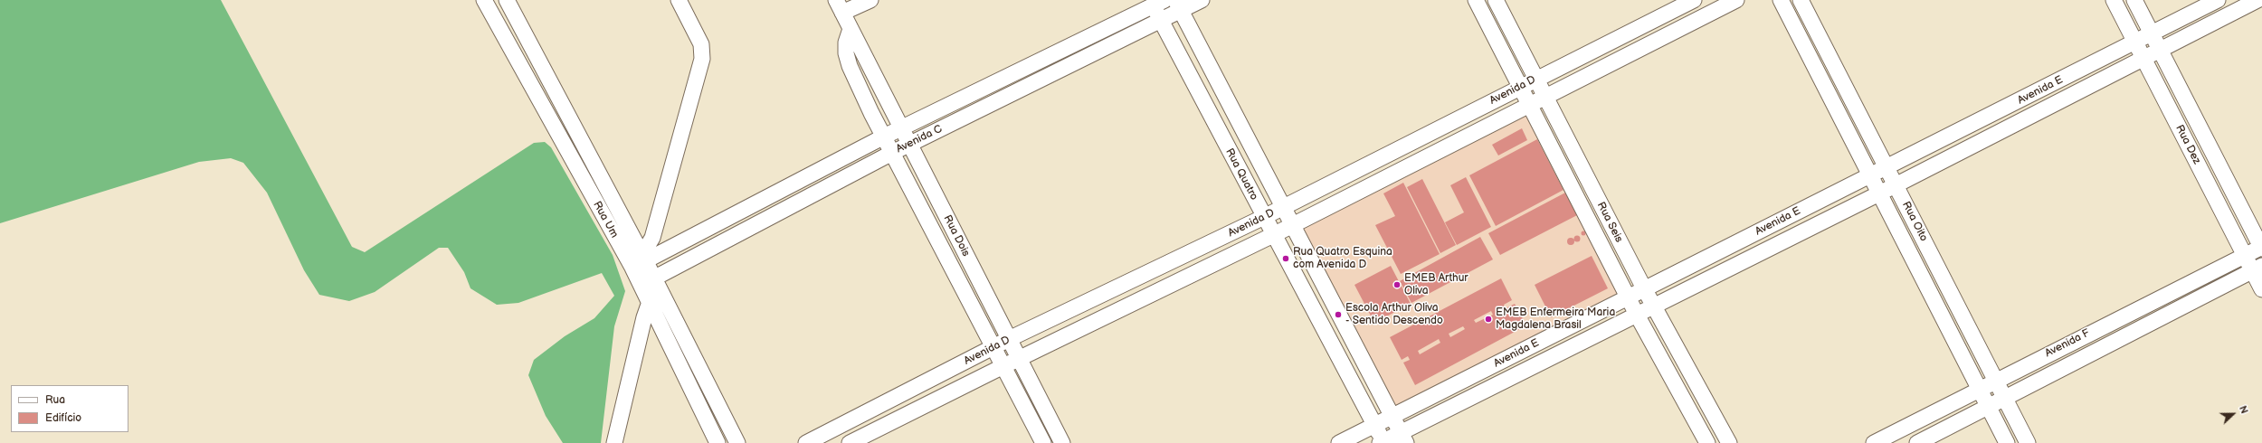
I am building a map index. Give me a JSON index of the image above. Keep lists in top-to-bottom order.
{
  "streets": {
    "street": [
      "Avenida D",
      "Avenida E",
      "Avenida C",
      "Rua Dez",
      "Rua Quatro",
      "Rua Um",
      "Rua Oito",
      "Rua Seis",
      "Rua Dois",
      "Avenida F"
    ]
  },
  "crossings": [
    ["Avenida D", "Rua Quatro"],
    ["Avenida D", "Rua Seis"],
    ["Avenida D", "Rua Dois"],
    ["Avenida E", "Rua Dez"],
    ["Avenida E", "Rua Quatro"],
    ["Avenida E", "Rua Oito"],
    ["Avenida E", "Rua Seis"],
    ["Avenida C", "Rua Quatro"],
    ["Avenida C", "Rua Um"],
    ["Avenida C", "Rua Dois"],
    ["Rua Dez", "Avenida F"],
    ["Rua Oito", "Avenida F"]
  ],
  "places": [
    "Rua Quatro Esquina com Avenida D",
    "EMEB Arthur Oliva",
    "Escola Arthur Oliva - Sentido Descendo",
    "EMEB Enfermeira Maria Magdalena Brasil"
  ],
  "legend": ["Rua", "Edifício"],
  "north": "right"
}
